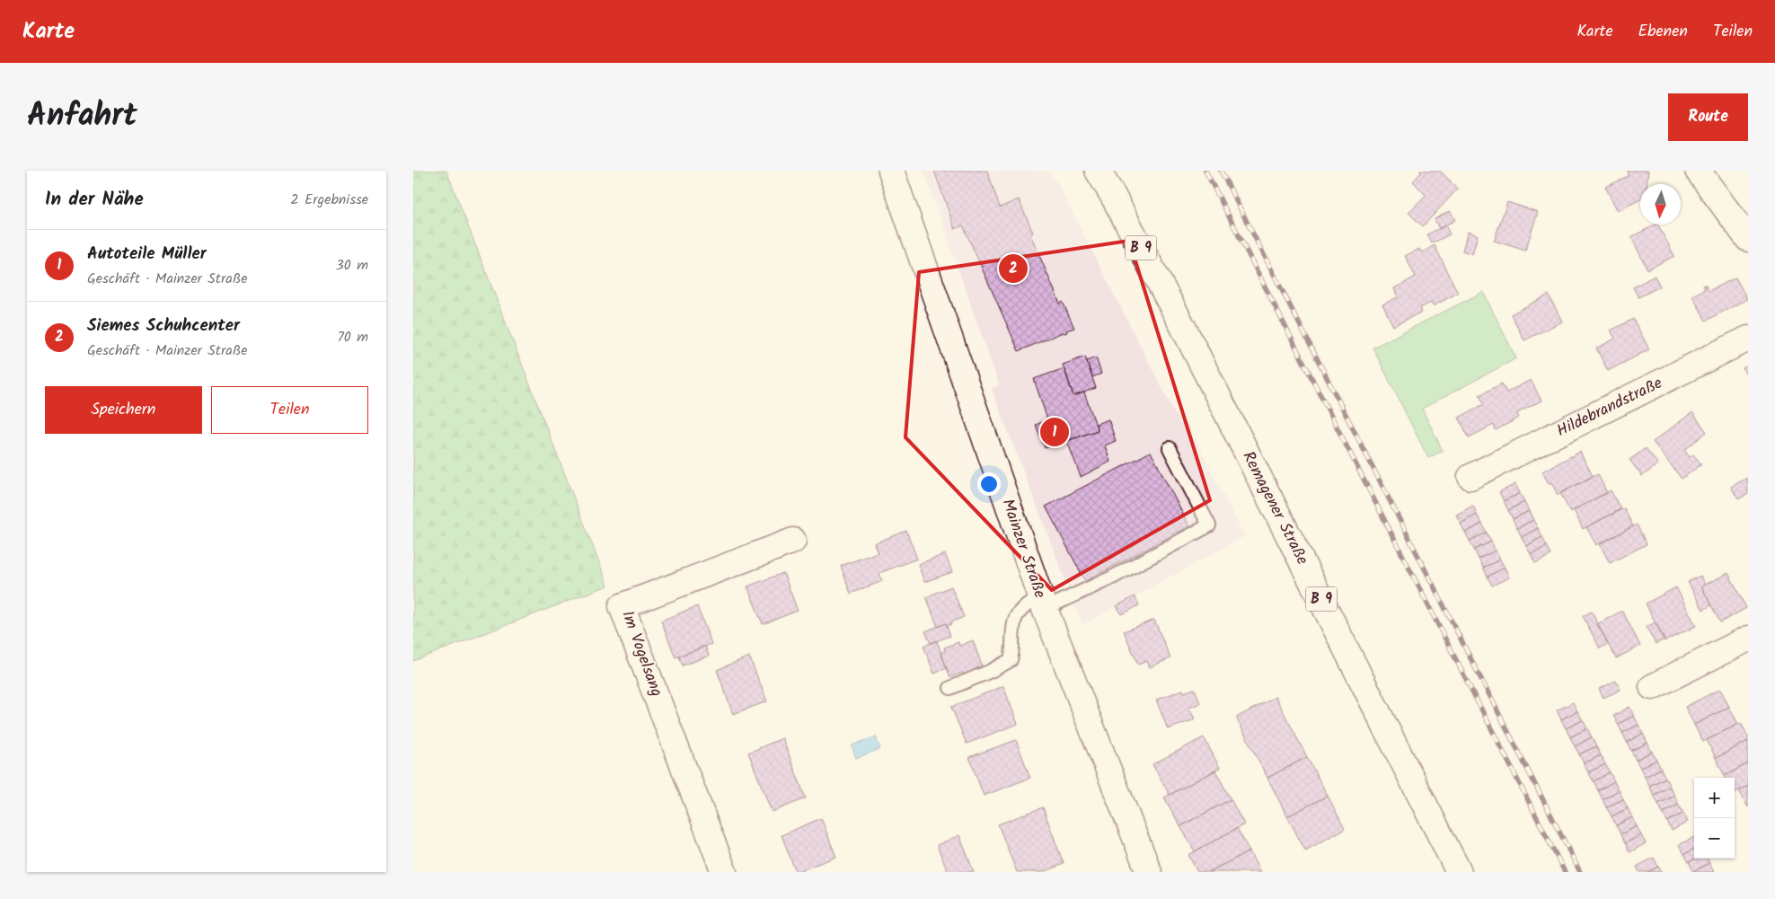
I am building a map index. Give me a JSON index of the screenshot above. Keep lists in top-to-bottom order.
{
  "streets": {
    "main road": [
      "B 9",
      "Hildebrandstraße",
      "Remagener Straße",
      "Mainzer Straße",
      "Im Vogelsang"
    ]
  },
  "north": "bottom",
  "page": {
    "header": "Karte",
    "nav": ["Karte", "Ebenen", "Teilen"],
    "title": "Anfahrt",
    "buttons": [
      "Route",
      ["Speichern", "Teilen"]
    ],
    "heading": ["In der Nähe", "2 Ergebnisse"],
    "list": [
      {
        "mark": "1",
        "name": "Autoteile Müller",
        "note": "Geschäft · Mainzer Straße",
        "value": "30 m"
      },
      {
        "mark": "2",
        "name": "Siemes Schuhcenter",
        "note": "Geschäft · Mainzer Straße",
        "value": "70 m"
      }
    ],
    "pins": ["2", "1"],
    "map_buttons": ["+", "−"]
  }
}
